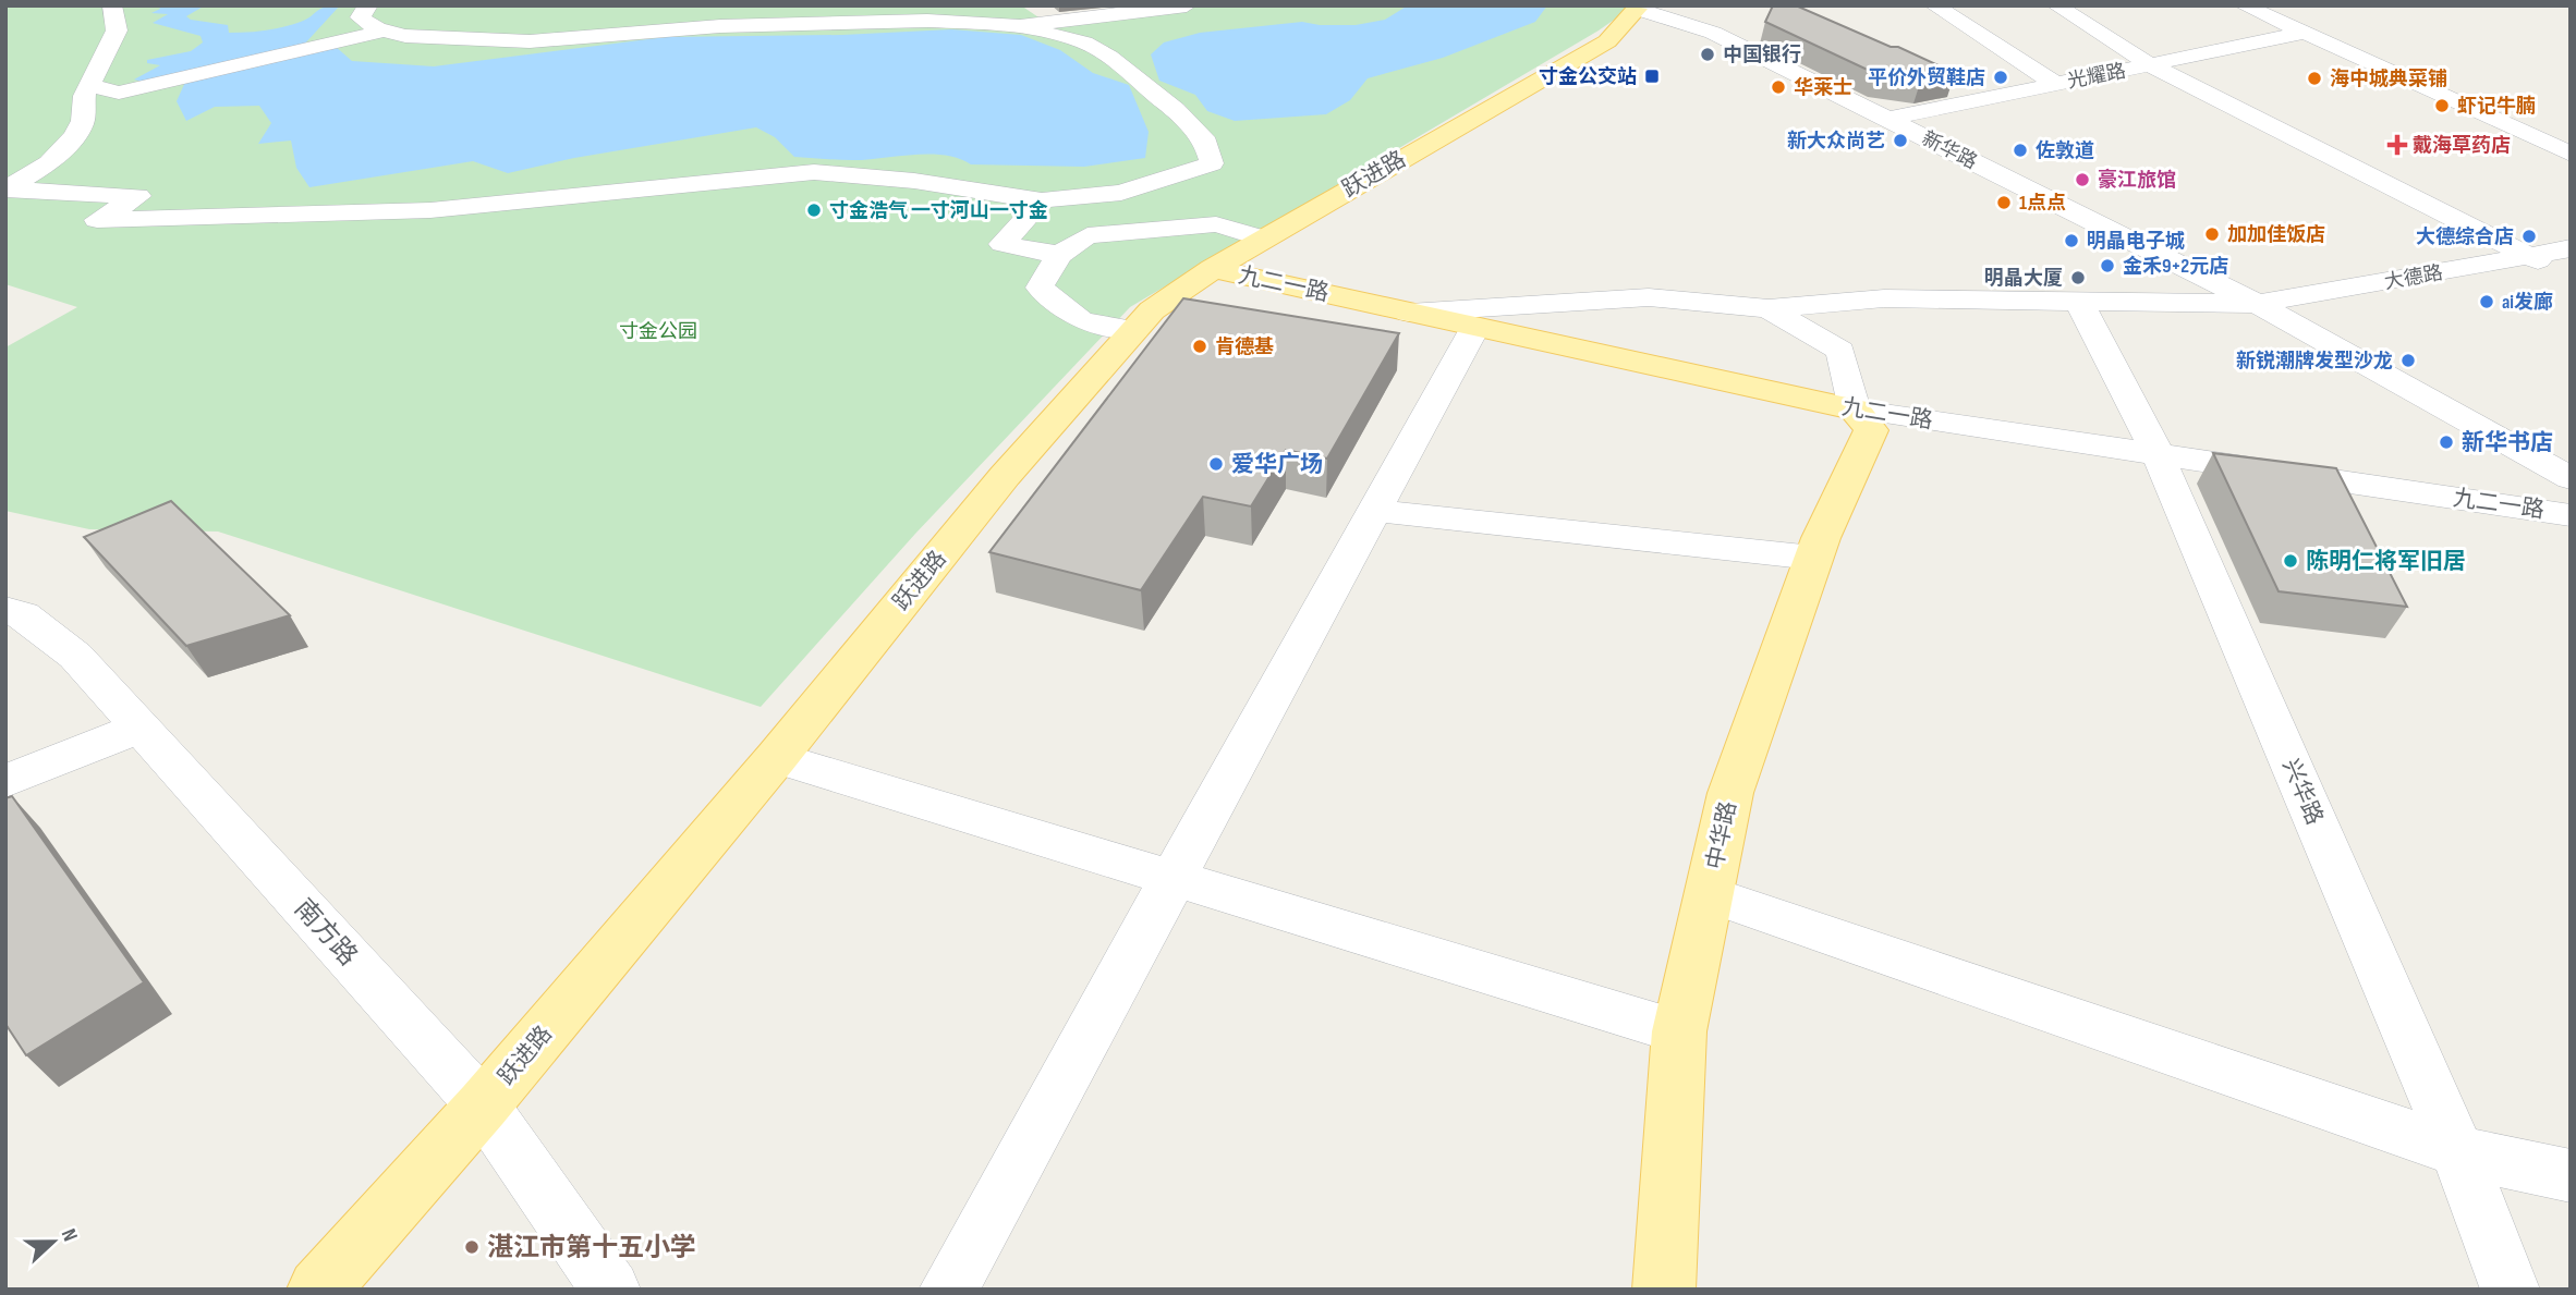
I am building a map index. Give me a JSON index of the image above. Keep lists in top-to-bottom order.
{
  "streets": {
    "main road": ["跃进路", "九二一路", "中华路"],
    "street": [
      "光耀路",
      "新华路",
      "大德路",
      "兴华路",
      "南方路"
    ]
  },
  "crossings": [
    ["光耀路", "新华路"],
    ["新华路", "跃进路"],
    ["新华路", "大德路"],
    ["跃进路", "九二一路"],
    ["跃进路", "南方路"],
    ["大德路", "九二一路"],
    ["大德路", "兴华路"],
    ["九二一路", "兴华路"],
    ["九二一路", "中华路"]
  ],
  "parks": ["寸金公园"],
  "places": {
    "other": [
      "中国银行",
      "平价外贸鞋店",
      "海中城典菜铺",
      "华莱士",
      "虾记牛腩",
      "新大众尚艺",
      "佐敦道",
      "豪江旅馆",
      "1点点",
      "寸金浩气 一寸河山一寸金",
      "加加佳饭店",
      "大德综合店",
      "明晶电子城",
      "金禾9+2元店",
      "明晶大厦",
      "ai发廊",
      "肯德基",
      "新锐潮牌发型沙龙",
      "新华书店",
      "爱华广场",
      "陈明仁将军旧居",
      "湛江市第十五小学"
    ],
    "transit": ["寸金公交站"],
    "health": ["戴海草药店"]
  },
  "north": "right"
}
